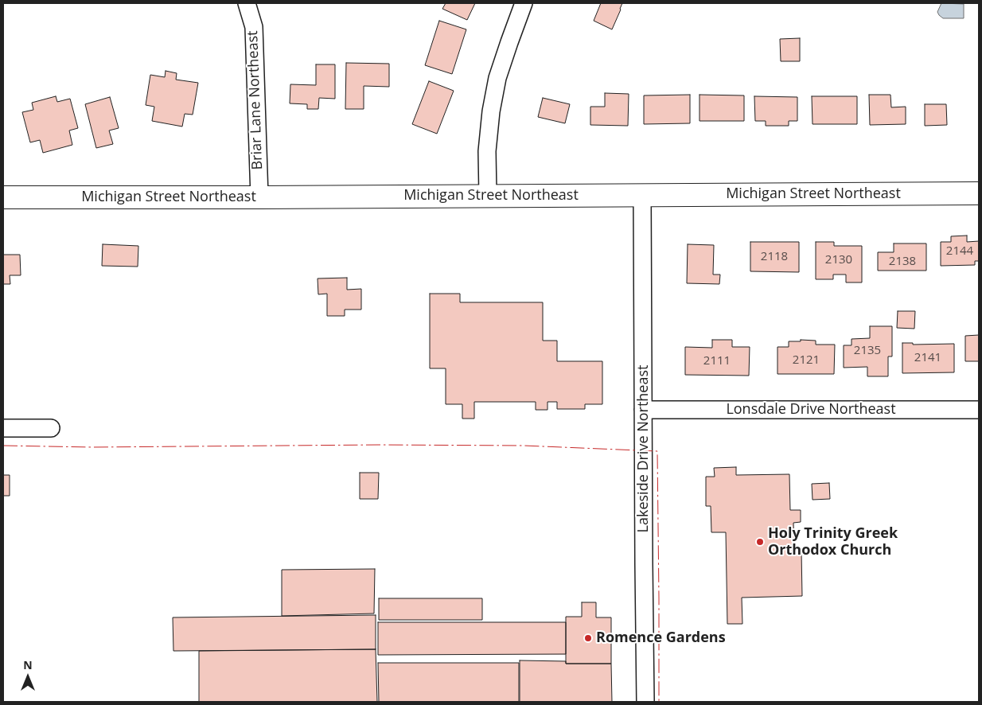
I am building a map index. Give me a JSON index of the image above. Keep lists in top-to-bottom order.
{
  "streets": {
    "main road": ["Michigan Street Northeast"],
    "street": ["Briar Lane Northeast", "Lonsdale Drive Northeast", "Lakeside Drive Northeast"]
  },
  "crossings": [
    ["Briar Lane Northeast", "Michigan Street Northeast"],
    ["Michigan Street Northeast", "Lakeside Drive Northeast"],
    ["Lonsdale Drive Northeast", "Lakeside Drive Northeast"]
  ],
  "places": ["Holy Trinity Greek Orthodox Church", "Romence Gardens"],
  "house_numbers": [
    "2144",
    "2118",
    "2130",
    "2138",
    "2135",
    "2141",
    "2121",
    "2111"
  ],
  "north": "top"
}
